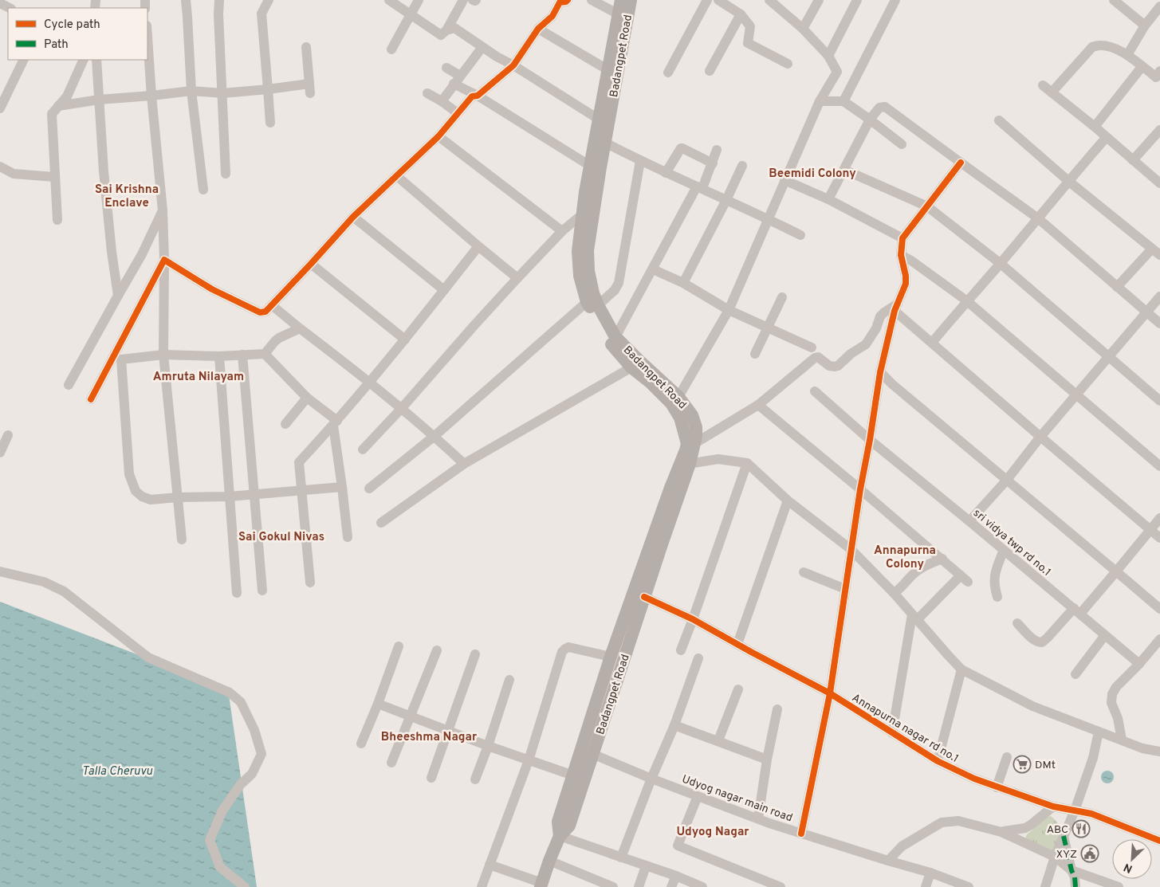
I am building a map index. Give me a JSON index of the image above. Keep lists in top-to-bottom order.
{
  "streets": {
    "main road": ["Badangpet Road"],
    "street": ["sri vidya twp rd no.1", "Annapurna nagar rd no.1", "Udyog nagar main road"]
  },
  "crossings": [
    ["Badangpet Road", "Annapurna nagar rd no.1"],
    ["Badangpet Road", "Udyog nagar main road"]
  ],
  "districts": [
    "Beemidi Colony",
    "Sai Krishna Enclave",
    "Amruta Nilayam",
    "Sai Gokul Nivas",
    "Annapurna Colony",
    "Bheeshma Nagar",
    "Udyog Nagar"
  ],
  "water": ["Talla Cheruvu"],
  "places": {
    "supermarket": ["DMt"],
    "restaurant": ["ABC"],
    "public building": ["XYZ"]
  },
  "legend": ["Cycle path", "Path"],
  "north": "bottom left"
}
